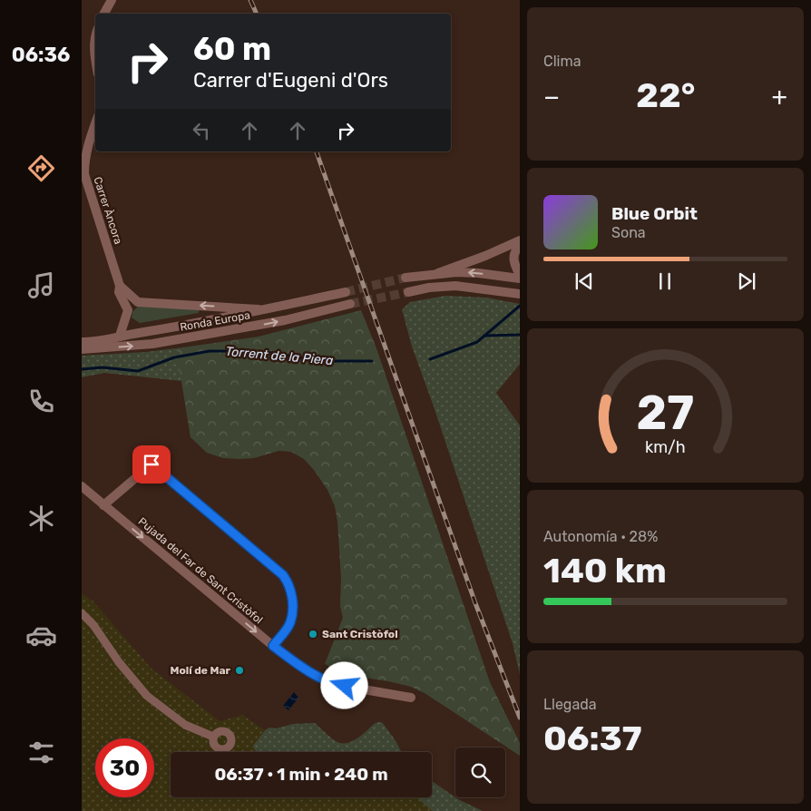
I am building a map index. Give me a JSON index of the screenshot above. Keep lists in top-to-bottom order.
{
  "streets": {
    "street": ["Carrer Àncora", "Ronda Europa", "Pujada del Far de Sant Cristòfol"]
  },
  "one_way": ["Pujada del Far de Sant Cristòfol"],
  "water": ["Torrent de la Piera"],
  "places": ["Sant Cristòfol", "Molí de Mar"],
  "page": {
    "tabs": "06:36",
    "tile": [
      "Clima",
      ["Autonomía · 28%", "140 km"],
      ["Llegada", "06:37"]
    ],
    "turn": ["60 m", "Carrer d'Eugeni d'Ors"],
    "heat": ["−", "22°", "+"],
    "song": ["Blue Orbit", "Sona"],
    "limit": "30",
    "trip": "06:37 · 1 min · 240 m",
    "gauge": ["27", "km/h"]
  }
}
